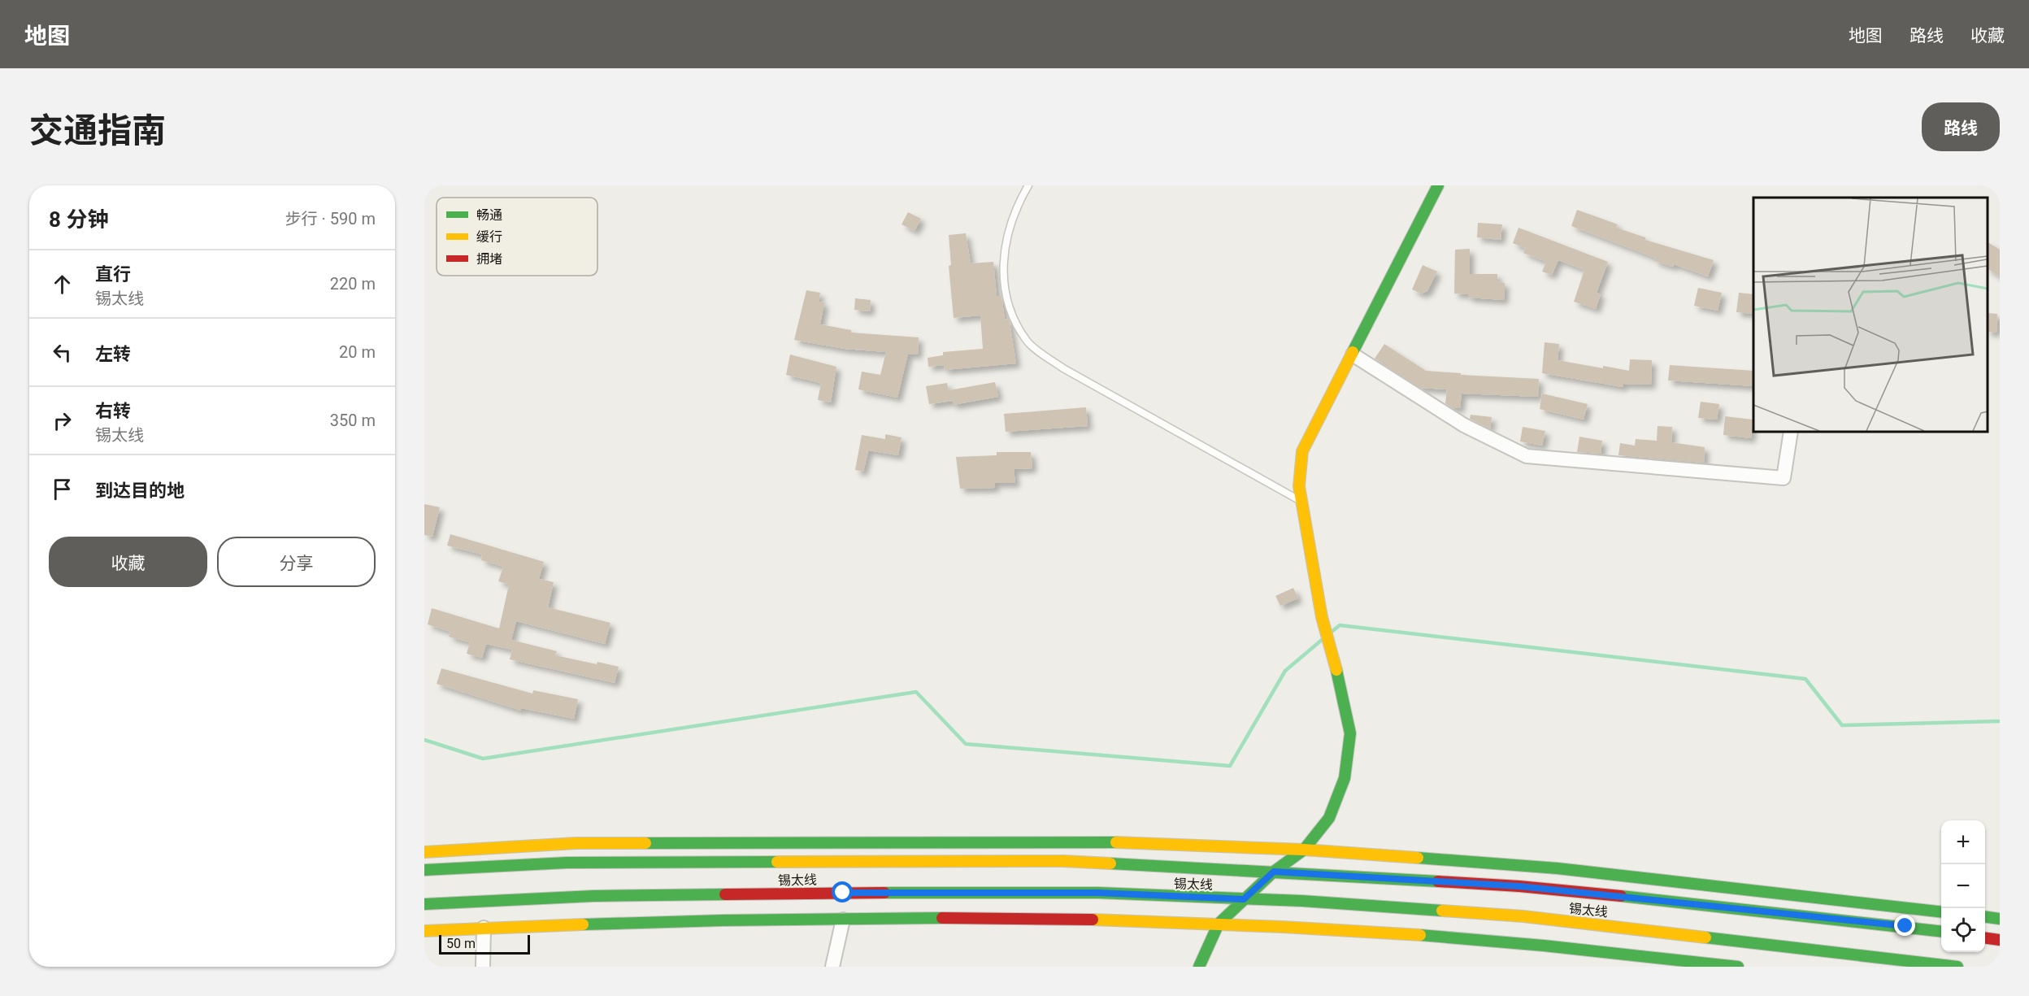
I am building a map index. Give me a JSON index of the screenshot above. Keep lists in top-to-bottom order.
{
  "streets": {
    "main road": ["锡太线"]
  },
  "legend": ["畅通", "缓行", "拥堵"],
  "scale_bar": "50 m",
  "page": {
    "header": "地图",
    "nav": ["地图", "路线", "收藏"],
    "title": "交通指南",
    "buttons": [
      "路线",
      ["收藏", "分享"]
    ],
    "heading": ["8 分钟", "步行 · 590 m"],
    "list": [
      ["直行", "锡太线", "220 m"],
      ["左转", "20 m"],
      ["右转", "锡太线", "350 m"],
      "到达目的地"
    ],
    "map_buttons": ["+", "−"],
    "scale": "50 m"
  }
}
